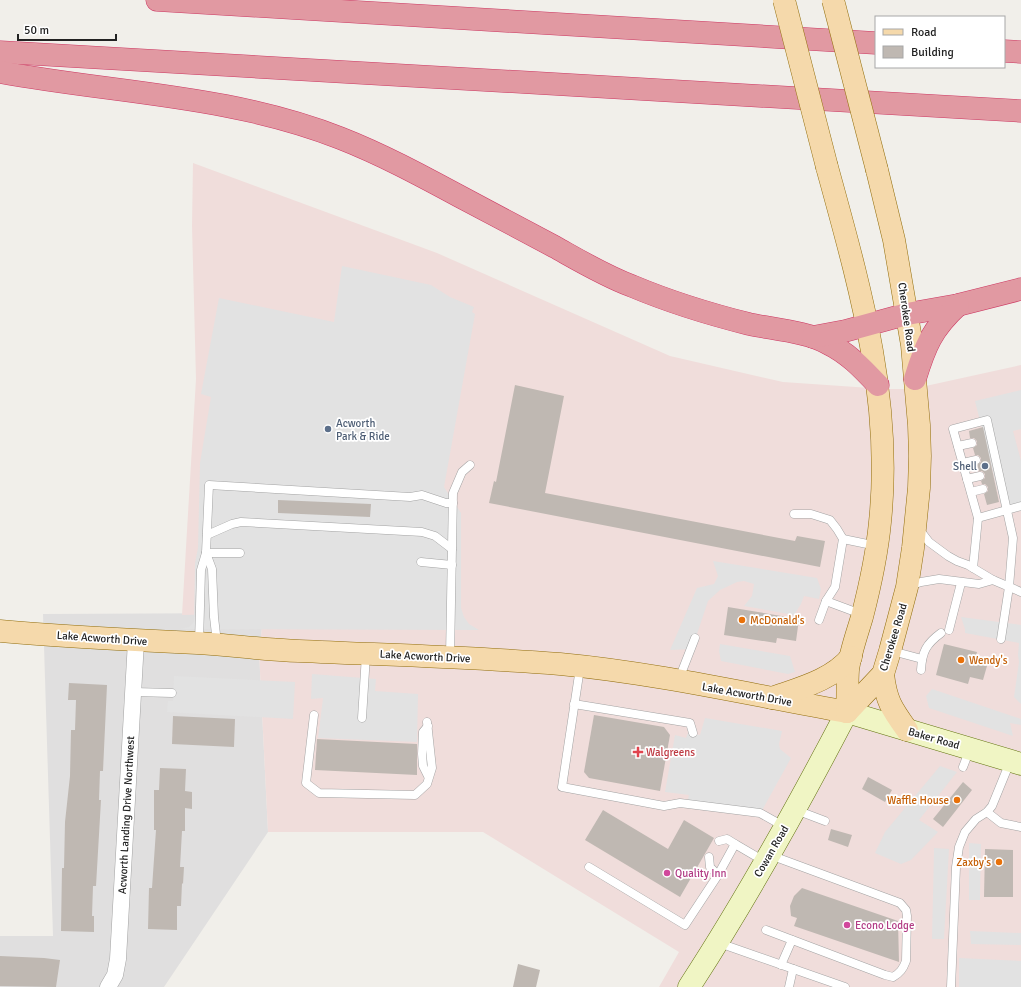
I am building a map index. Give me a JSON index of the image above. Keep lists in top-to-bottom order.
{
  "streets": {
    "main road": [
      "Cherokee Road",
      "Lake Acworth Drive",
      "Baker Road",
      "Cowan Road"
    ],
    "street": ["Acworth Landing Drive Northwest"]
  },
  "crossings": [
    ["Cherokee Road", "Lake Acworth Drive"],
    ["Cherokee Road", "Baker Road"],
    ["Cherokee Road", "Cowan Road"],
    ["Lake Acworth Drive", "Baker Road"],
    ["Lake Acworth Drive", "Acworth Landing Drive Northwest"],
    ["Lake Acworth Drive", "Cowan Road"],
    ["Baker Road", "Cowan Road"]
  ],
  "places": {
    "other": [
      "Acworth Park & Ride",
      "Shell",
      "McDonald's",
      "Wendy's",
      "Waffle House",
      "Zaxby's",
      "Quality Inn",
      "Econo Lodge"
    ],
    "health": ["Walgreens"]
  },
  "legend": ["Road", "Building"],
  "scale_bar": "50 m"
}
